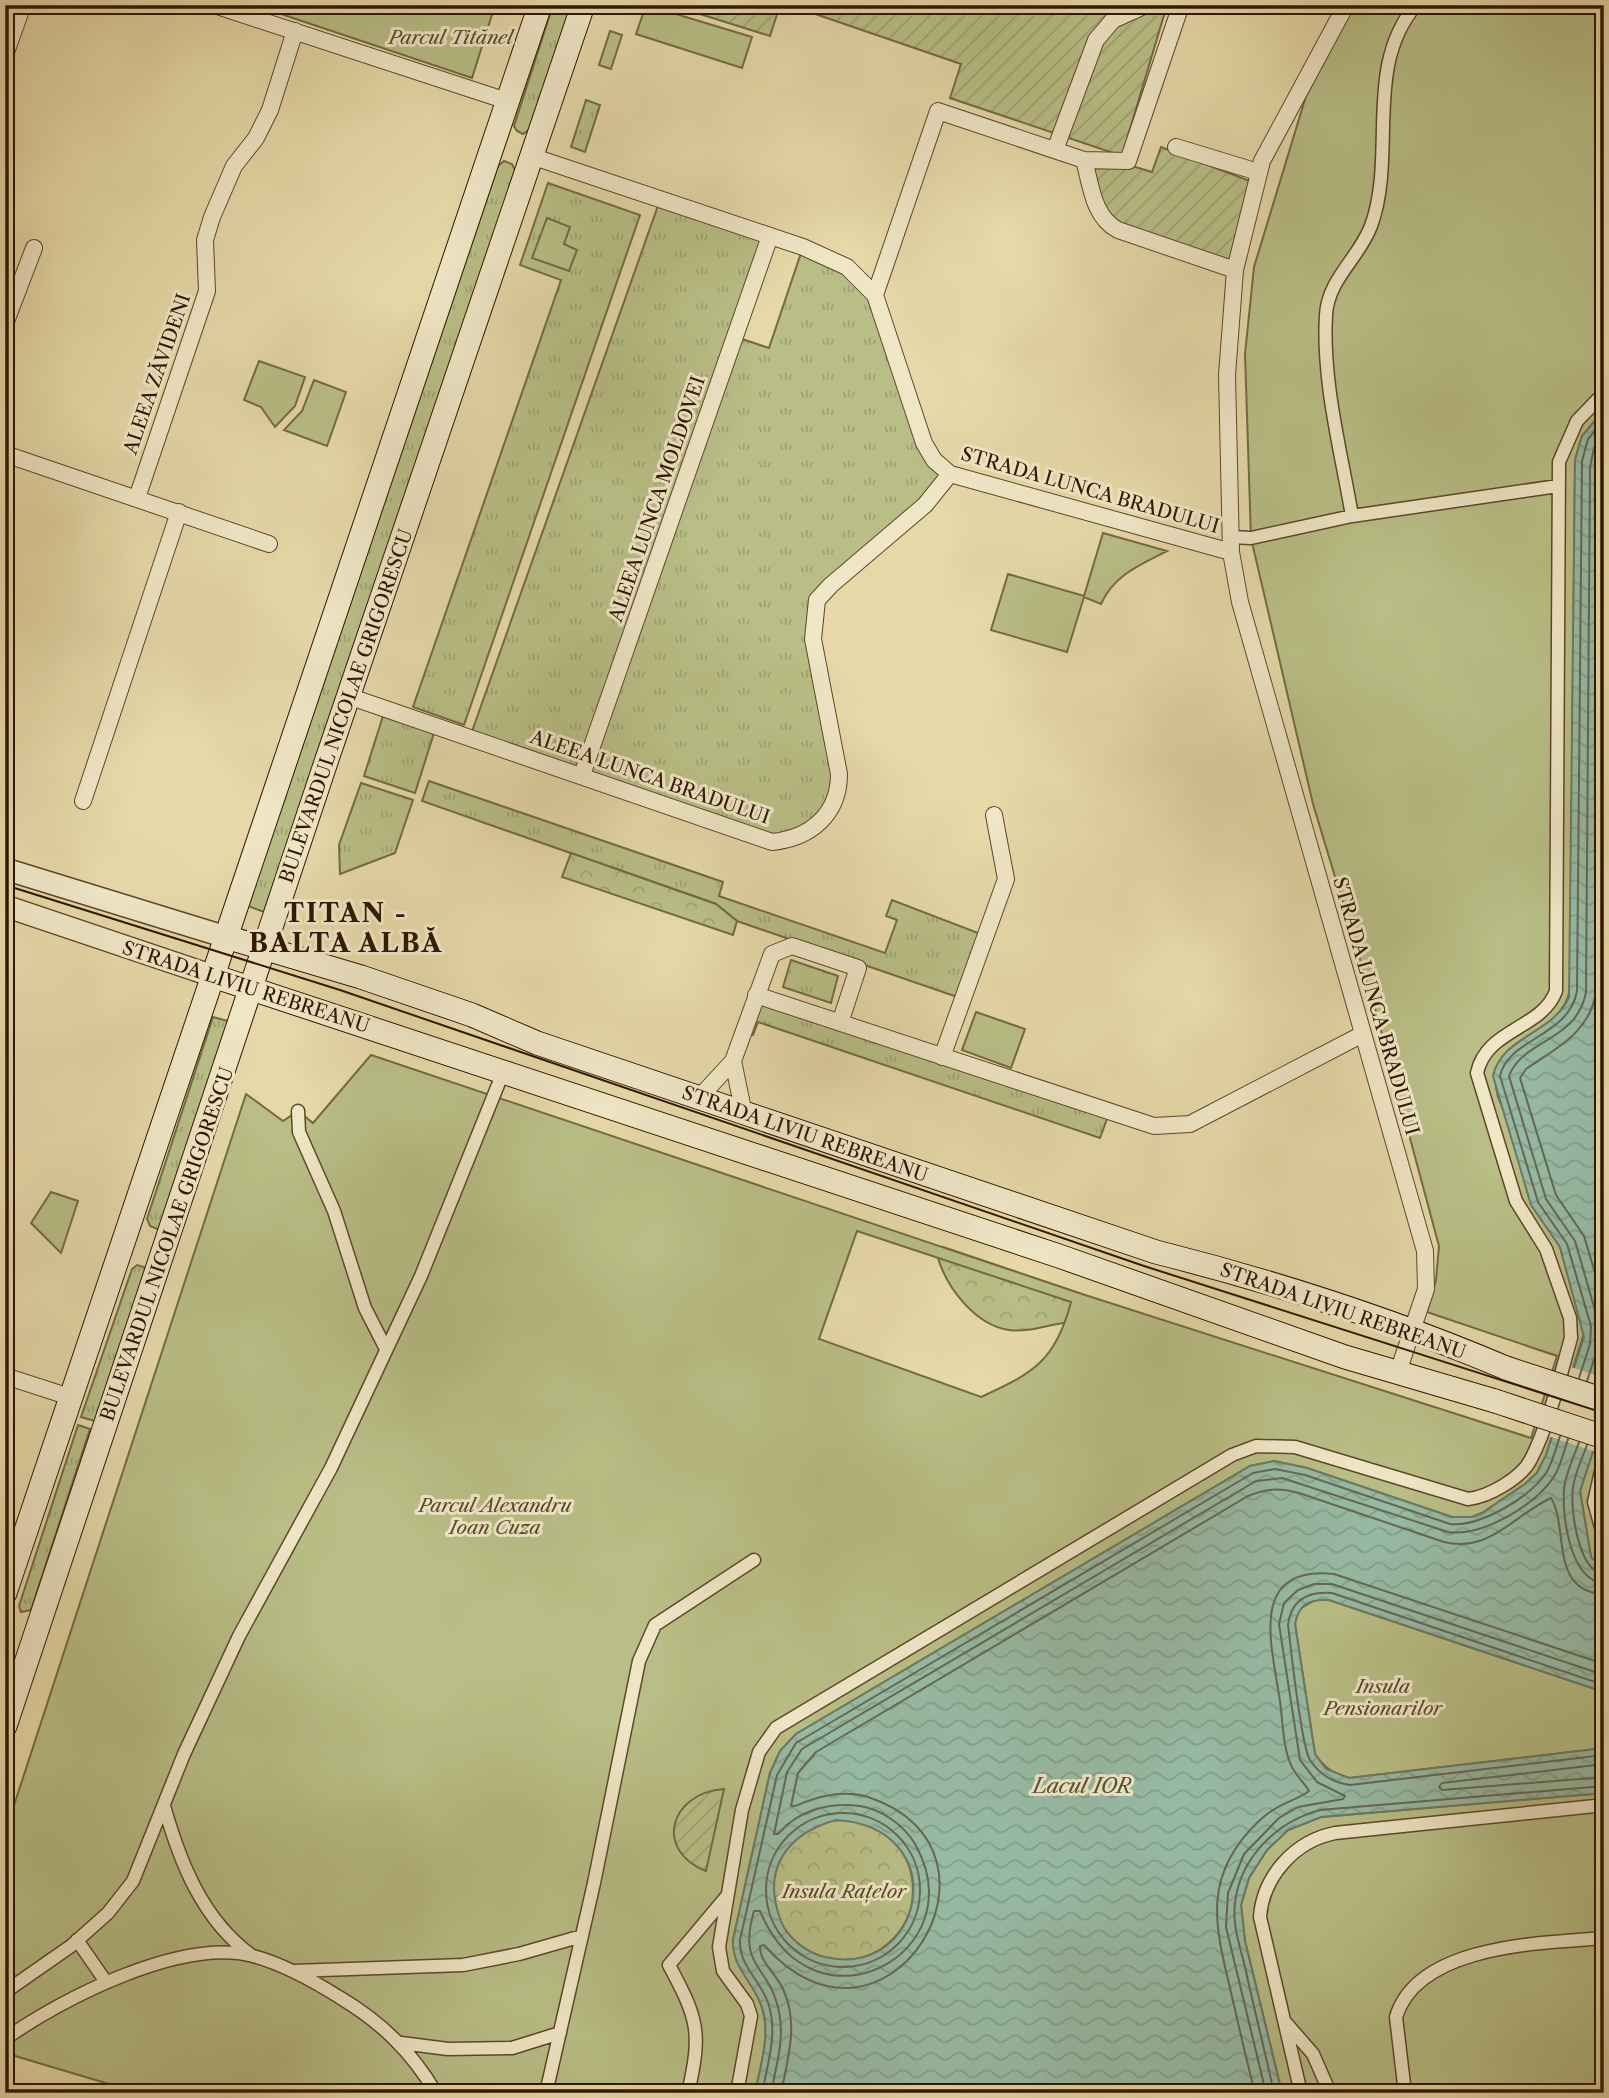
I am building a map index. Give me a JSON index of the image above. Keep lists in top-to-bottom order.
{
  "streets": {
    "main road": ["BULEVARDUL NICOLAE GRIGORESCU", "STRADA LIVIU REBREANU"],
    "street": [
      "ALEEA ZĂVIDENI",
      "STRADA LUNCA BRADULUI",
      "ALEEA LUNCA MOLDOVEI",
      "ALEEA LUNCA BRADULUI"
    ]
  },
  "crossings": [
    ["STRADA LUNCA BRADULUI", "ALEEA LUNCA MOLDOVEI"],
    ["STRADA LUNCA BRADULUI", "BULEVARDUL NICOLAE GRIGORESCU"],
    ["STRADA LUNCA BRADULUI", "ALEEA LUNCA BRADULUI"],
    ["STRADA LUNCA BRADULUI", "STRADA LIVIU REBREANU"],
    ["ALEEA LUNCA MOLDOVEI", "ALEEA LUNCA BRADULUI"],
    ["BULEVARDUL NICOLAE GRIGORESCU", "ALEEA LUNCA BRADULUI"],
    ["BULEVARDUL NICOLAE GRIGORESCU", "STRADA LIVIU REBREANU"]
  ],
  "districts": ["TITAN - BALTA ALBĂ"],
  "water": ["Lacul IOR"],
  "parks": [
    "Parcul Titănel",
    "Parcul Alexandru Ioan Cuza",
    "Insula Pensionarilor",
    "Insula Rațelor"
  ]
}
